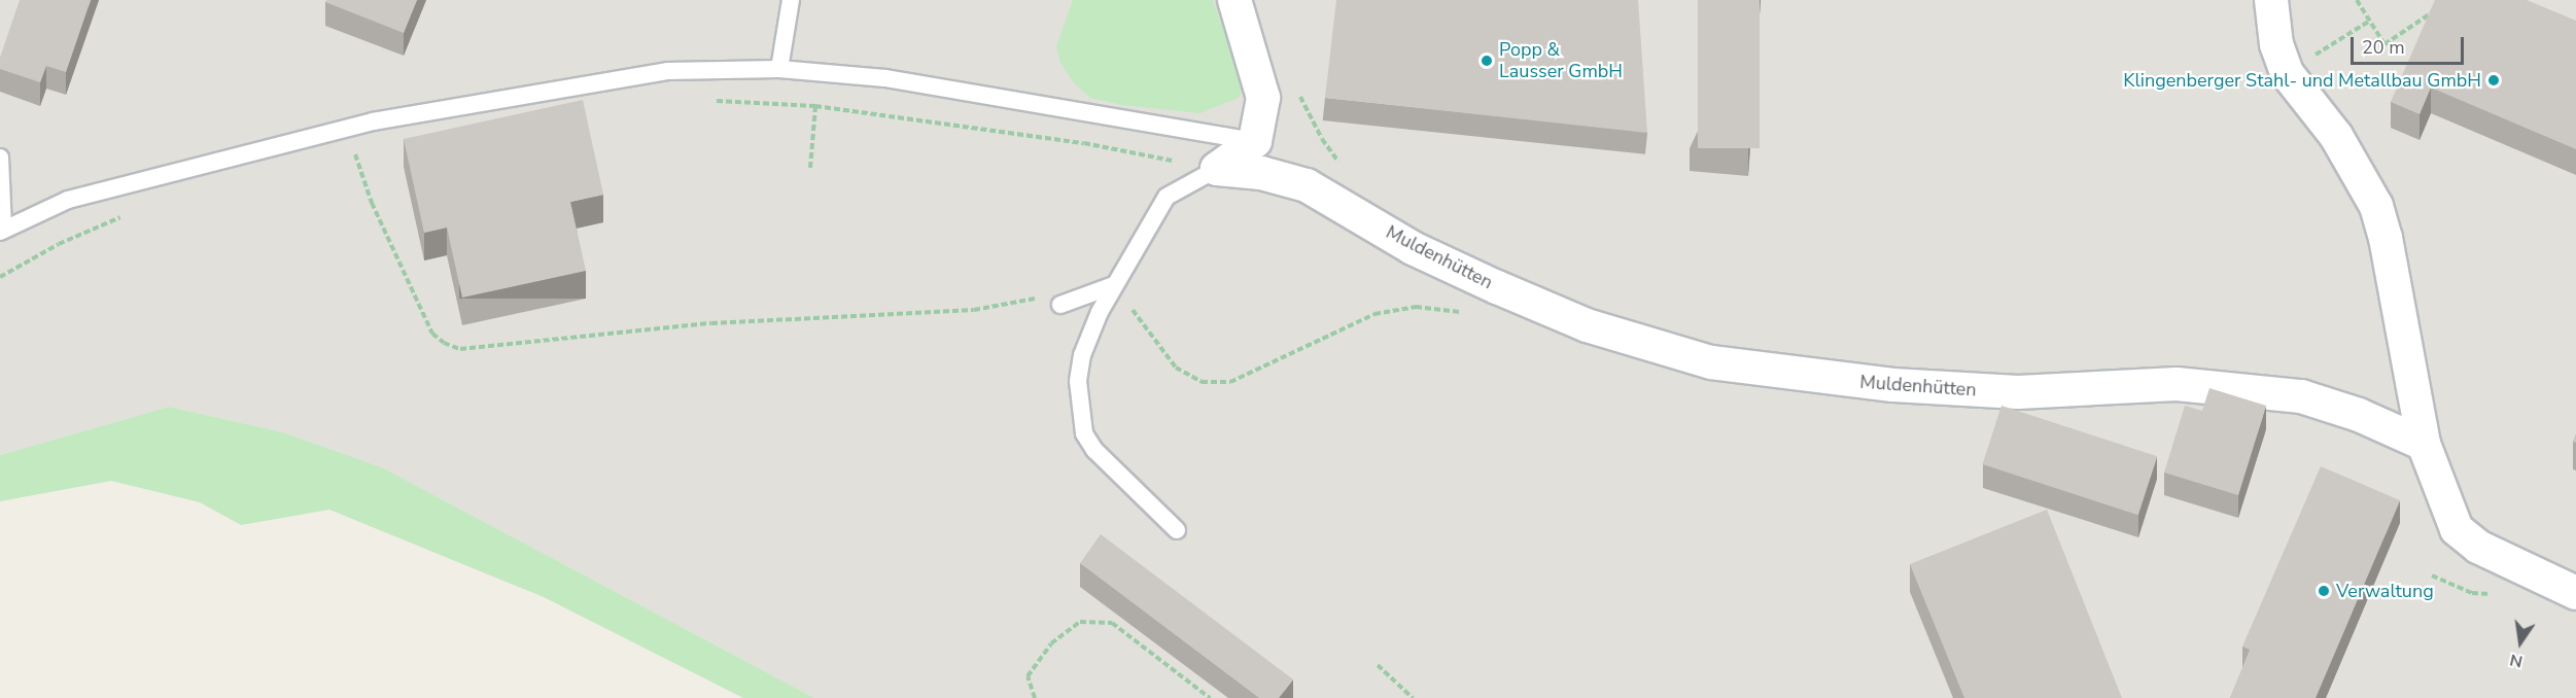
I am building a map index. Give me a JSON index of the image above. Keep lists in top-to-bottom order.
{
  "streets": {
    "street": ["Muldenhütten"]
  },
  "places": ["Popp & Lausser GmbH", "Klingenberger Stahl- und Metallbau GmbH", "Verwaltung"],
  "scale_bar": "20 m",
  "north": "bottom"
}
